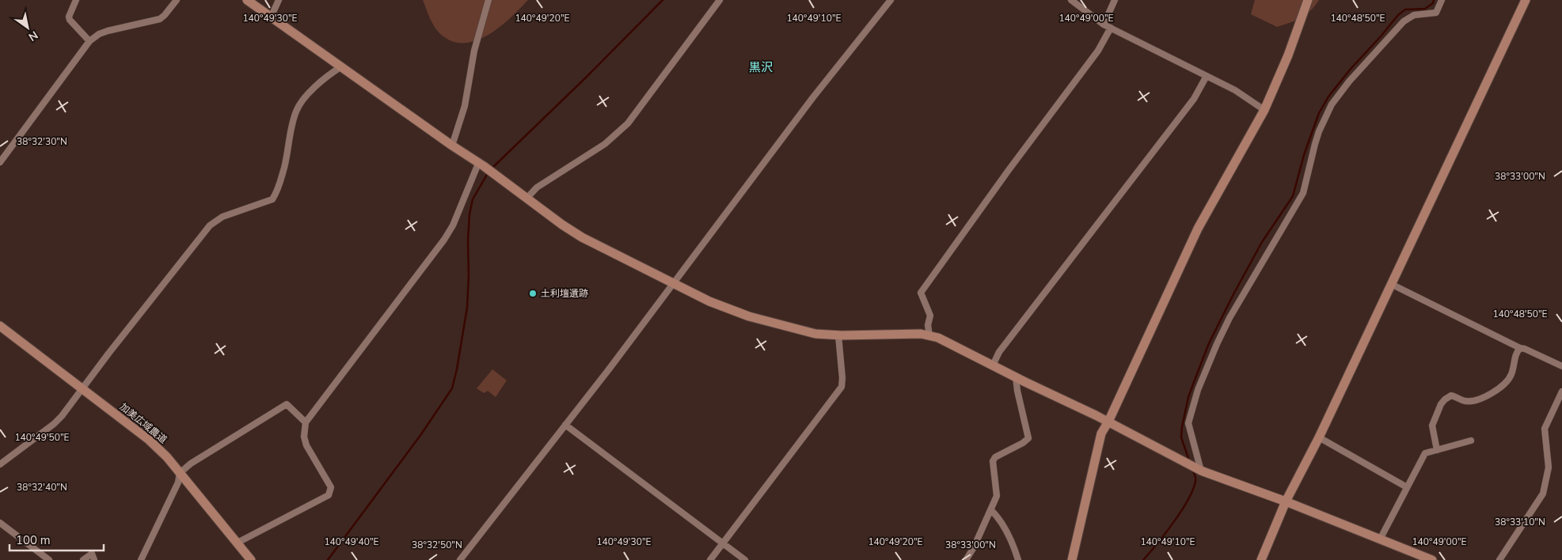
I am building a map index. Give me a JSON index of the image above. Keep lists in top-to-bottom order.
{
  "streets": {
    "street": ["加美広域農道"]
  },
  "districts": ["黒沢"],
  "places": ["土利壇遺跡"],
  "scale_bar": "100 m",
  "north": "bottom right",
  "coordinates": [
    "140°49'30\"E",
    "140°49'20\"E",
    "140°49'10\"E",
    "140°49'00\"E",
    "140°48'50\"E",
    "38°32'30\"N",
    "38°33'00\"N",
    "140°49'50\"E",
    "38°32'40\"N",
    "38°33'10\"N",
    "140°49'40\"E",
    "38°32'50\"N"
  ]
}
